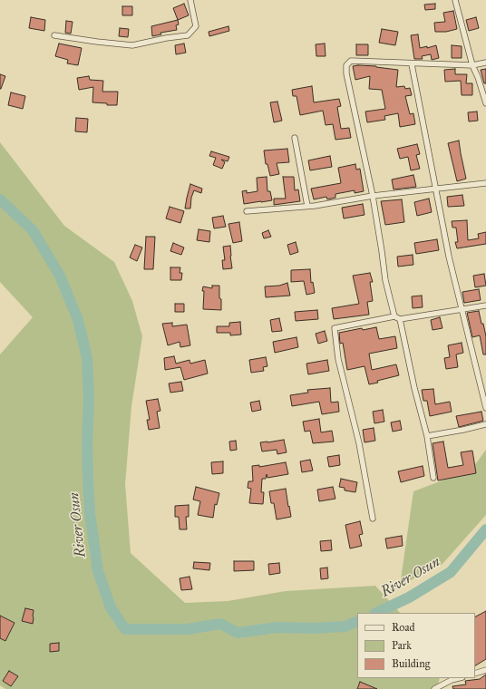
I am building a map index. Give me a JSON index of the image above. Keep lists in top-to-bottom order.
{
  "water": ["River Osun"],
  "legend": ["Road", "Park", "Building"]
}
